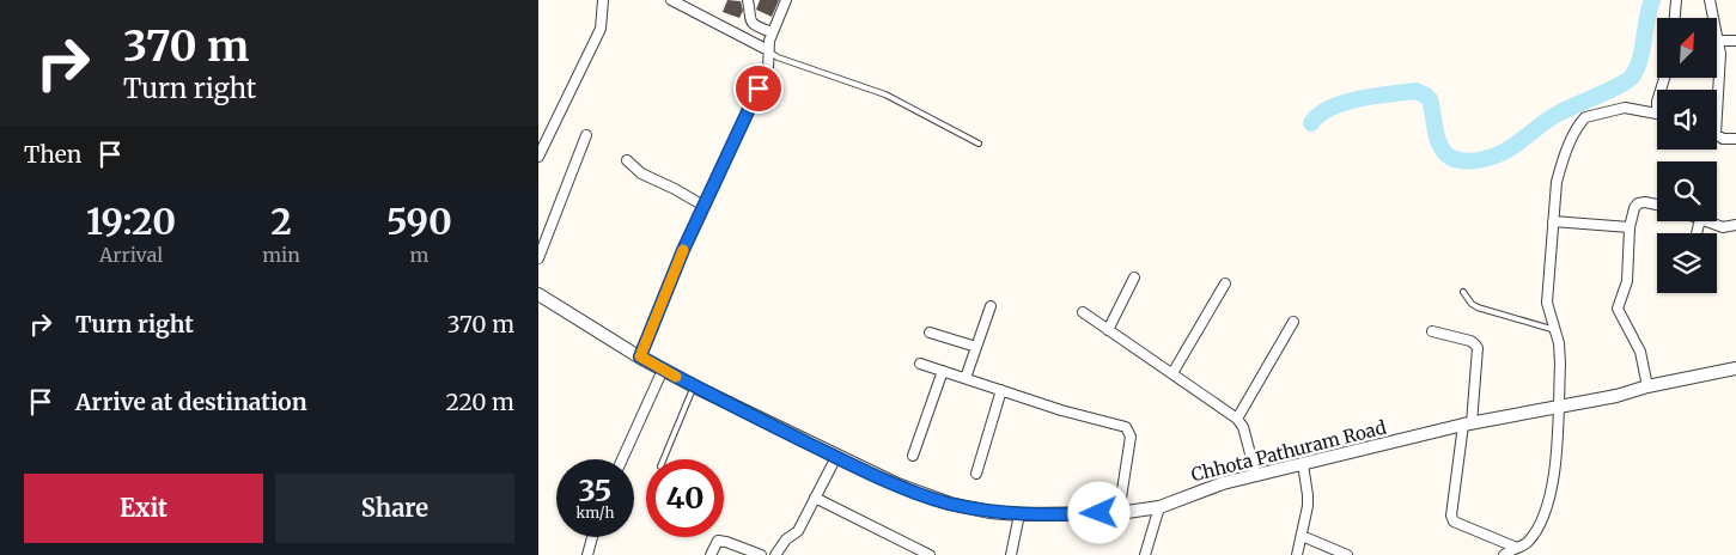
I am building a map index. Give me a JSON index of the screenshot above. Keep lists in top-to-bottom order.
{
  "streets": {
    "street": ["Chhota Pathuram Road"]
  },
  "north": "top right",
  "page": {
    "turn": ["370 m", "Turn right"],
    "then": "Then",
    "eta": [
      "19:20",
      "Arrival",
      "2",
      "min",
      "590",
      "m"
    ],
    "list": [
      {
        "name": "Turn right",
        "value": "370 m"
      },
      {
        "name": "Arrive at destination",
        "value": "220 m"
      }
    ],
    "speed": "35 km/h",
    "limit": "40",
    "buttons": ["Exit", "Share"]
  }
}
